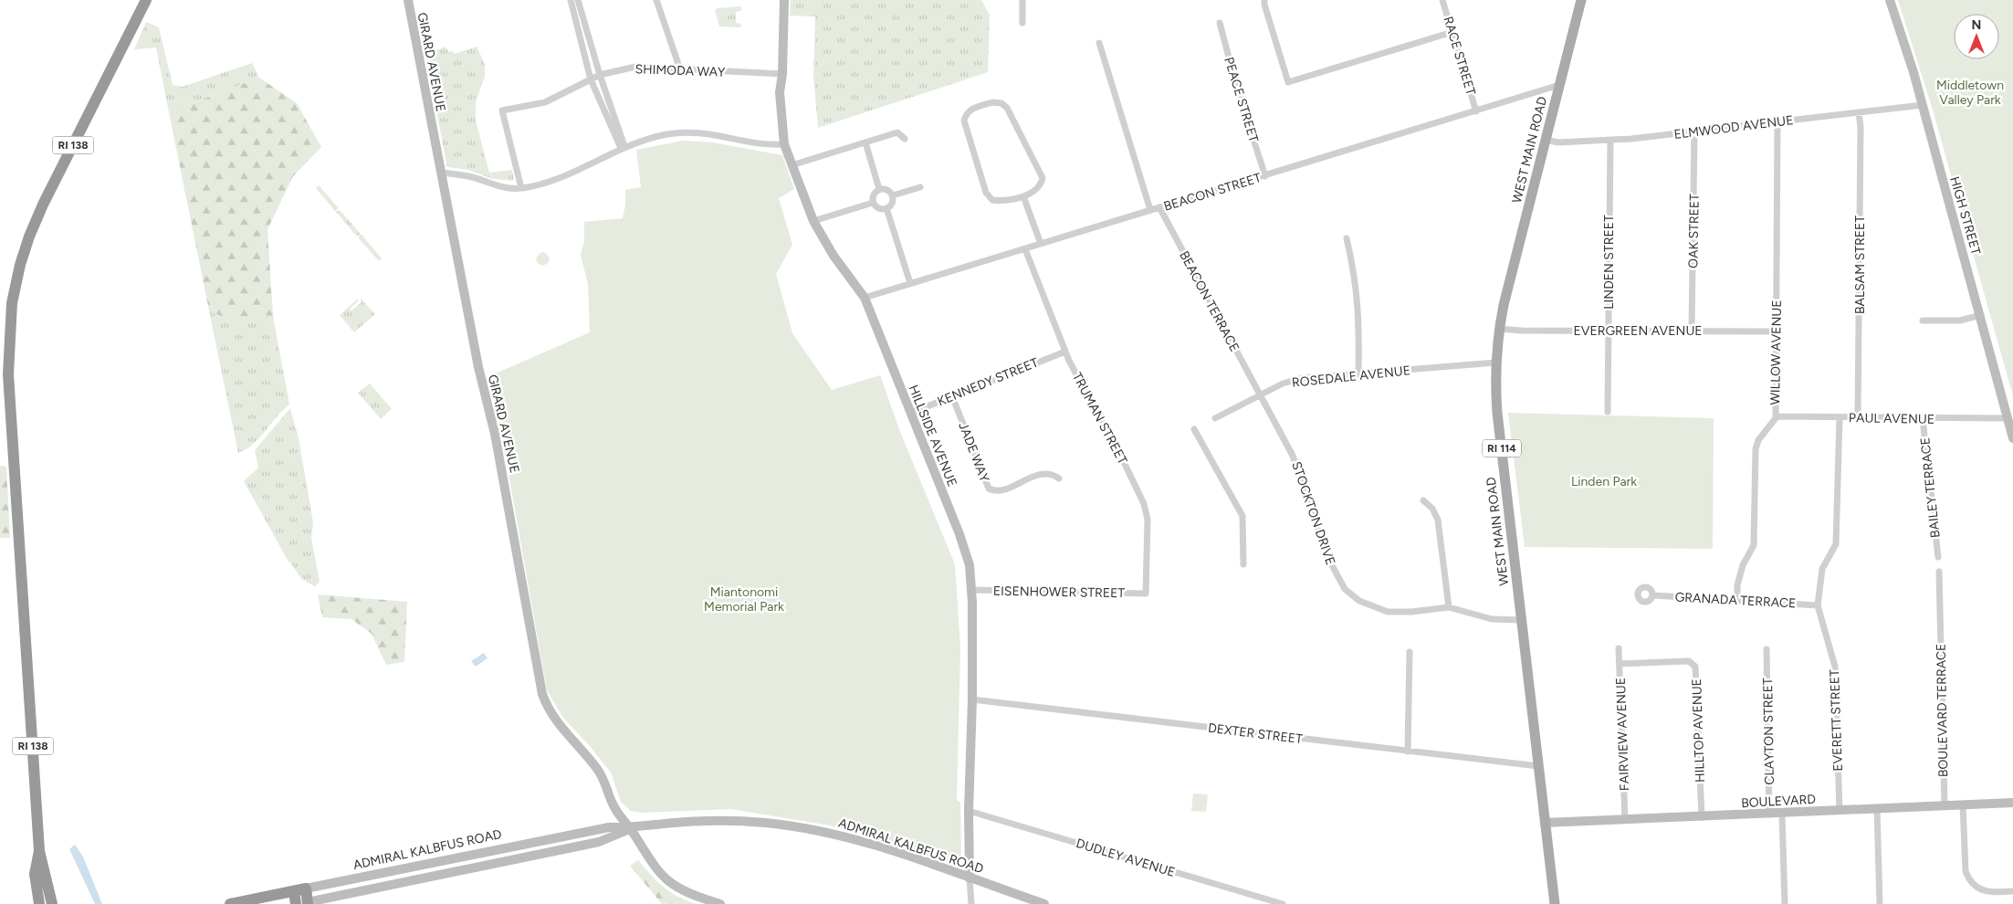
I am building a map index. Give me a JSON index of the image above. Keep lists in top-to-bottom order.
{
  "streets": {
    "highway": ["RI 138", "ADMIRAL KALBFUS ROAD"],
    "main road": ["WEST MAIN ROAD", "RI 114"],
    "street": [
      "RACE STREET",
      "GIRARD AVENUE",
      "SHIMODA WAY",
      "PEACE STREET",
      "ELMWOOD AVENUE",
      "BEACON STREET",
      "HIGH STREET",
      "OAK STREET",
      "LINDEN STREET",
      "BALSAM STREET",
      "BEACON TERRACE",
      "EVERGREEN AVENUE",
      "WILLOW AVENUE",
      "ROSEDALE AVENUE",
      "KENNEDY STREET",
      "TRUMAN STREET",
      "PAUL AVENUE",
      "HILLSIDE AVENUE",
      "JADE WAY",
      "BAILEY TERRACE",
      "STOCKTON DRIVE",
      "EISENHOWER STREET",
      "GRANADA TERRACE",
      "BOULEVARD TERRACE",
      "EVERETT STREET",
      "HILLTOP AVENUE",
      "CLAYTON STREET",
      "DEXTER STREET",
      "FAIRVIEW AVENUE",
      "BOULEVARD",
      "DUDLEY AVENUE"
    ]
  },
  "crossings": [
    ["RACE STREET", "BEACON STREET"],
    ["GIRARD AVENUE", "ADMIRAL KALBFUS ROAD"],
    ["SHIMODA WAY", "HILLSIDE AVENUE"],
    ["PEACE STREET", "BEACON STREET"],
    ["ELMWOOD AVENUE", "WEST MAIN ROAD"],
    ["ELMWOOD AVENUE", "HIGH STREET"],
    ["ELMWOOD AVENUE", "OAK STREET"],
    ["ELMWOOD AVENUE", "LINDEN STREET"],
    ["ELMWOOD AVENUE", "BALSAM STREET"],
    ["ELMWOOD AVENUE", "WILLOW AVENUE"],
    ["WEST MAIN ROAD", "BEACON STREET"],
    ["WEST MAIN ROAD", "EVERGREEN AVENUE"],
    ["WEST MAIN ROAD", "ROSEDALE AVENUE"],
    ["WEST MAIN ROAD", "STOCKTON DRIVE"],
    ["WEST MAIN ROAD", "DEXTER STREET"],
    ["WEST MAIN ROAD", "BOULEVARD"],
    ["BEACON STREET", "BEACON TERRACE"],
    ["BEACON STREET", "TRUMAN STREET"],
    ["BEACON STREET", "HILLSIDE AVENUE"],
    ["HIGH STREET", "PAUL AVENUE"],
    ["OAK STREET", "EVERGREEN AVENUE"],
    ["LINDEN STREET", "EVERGREEN AVENUE"],
    ["BALSAM STREET", "PAUL AVENUE"],
    ["BEACON TERRACE", "ROSEDALE AVENUE"],
    ["BEACON TERRACE", "STOCKTON DRIVE"],
    ["EVERGREEN AVENUE", "WILLOW AVENUE"],
    ["WILLOW AVENUE", "PAUL AVENUE"],
    ["WILLOW AVENUE", "GRANADA TERRACE"],
    ["ROSEDALE AVENUE", "STOCKTON DRIVE"],
    ["KENNEDY STREET", "TRUMAN STREET"],
    ["KENNEDY STREET", "HILLSIDE AVENUE"],
    ["KENNEDY STREET", "JADE WAY"],
    ["TRUMAN STREET", "EISENHOWER STREET"],
    ["PAUL AVENUE", "BAILEY TERRACE"],
    ["PAUL AVENUE", "EVERETT STREET"],
    ["HILLSIDE AVENUE", "EISENHOWER STREET"],
    ["HILLSIDE AVENUE", "DEXTER STREET"],
    ["HILLSIDE AVENUE", "ADMIRAL KALBFUS ROAD"],
    ["HILLSIDE AVENUE", "DUDLEY AVENUE"],
    ["GRANADA TERRACE", "EVERETT STREET"],
    ["BOULEVARD TERRACE", "BOULEVARD"],
    ["EVERETT STREET", "BOULEVARD"],
    ["HILLTOP AVENUE", "FAIRVIEW AVENUE"],
    ["HILLTOP AVENUE", "BOULEVARD"],
    ["CLAYTON STREET", "BOULEVARD"],
    ["FAIRVIEW AVENUE", "BOULEVARD"]
  ],
  "parks": ["Middletown Valley Park", "Linden Park", "Miantonomi Memorial Park"],
  "north": "top"
}
